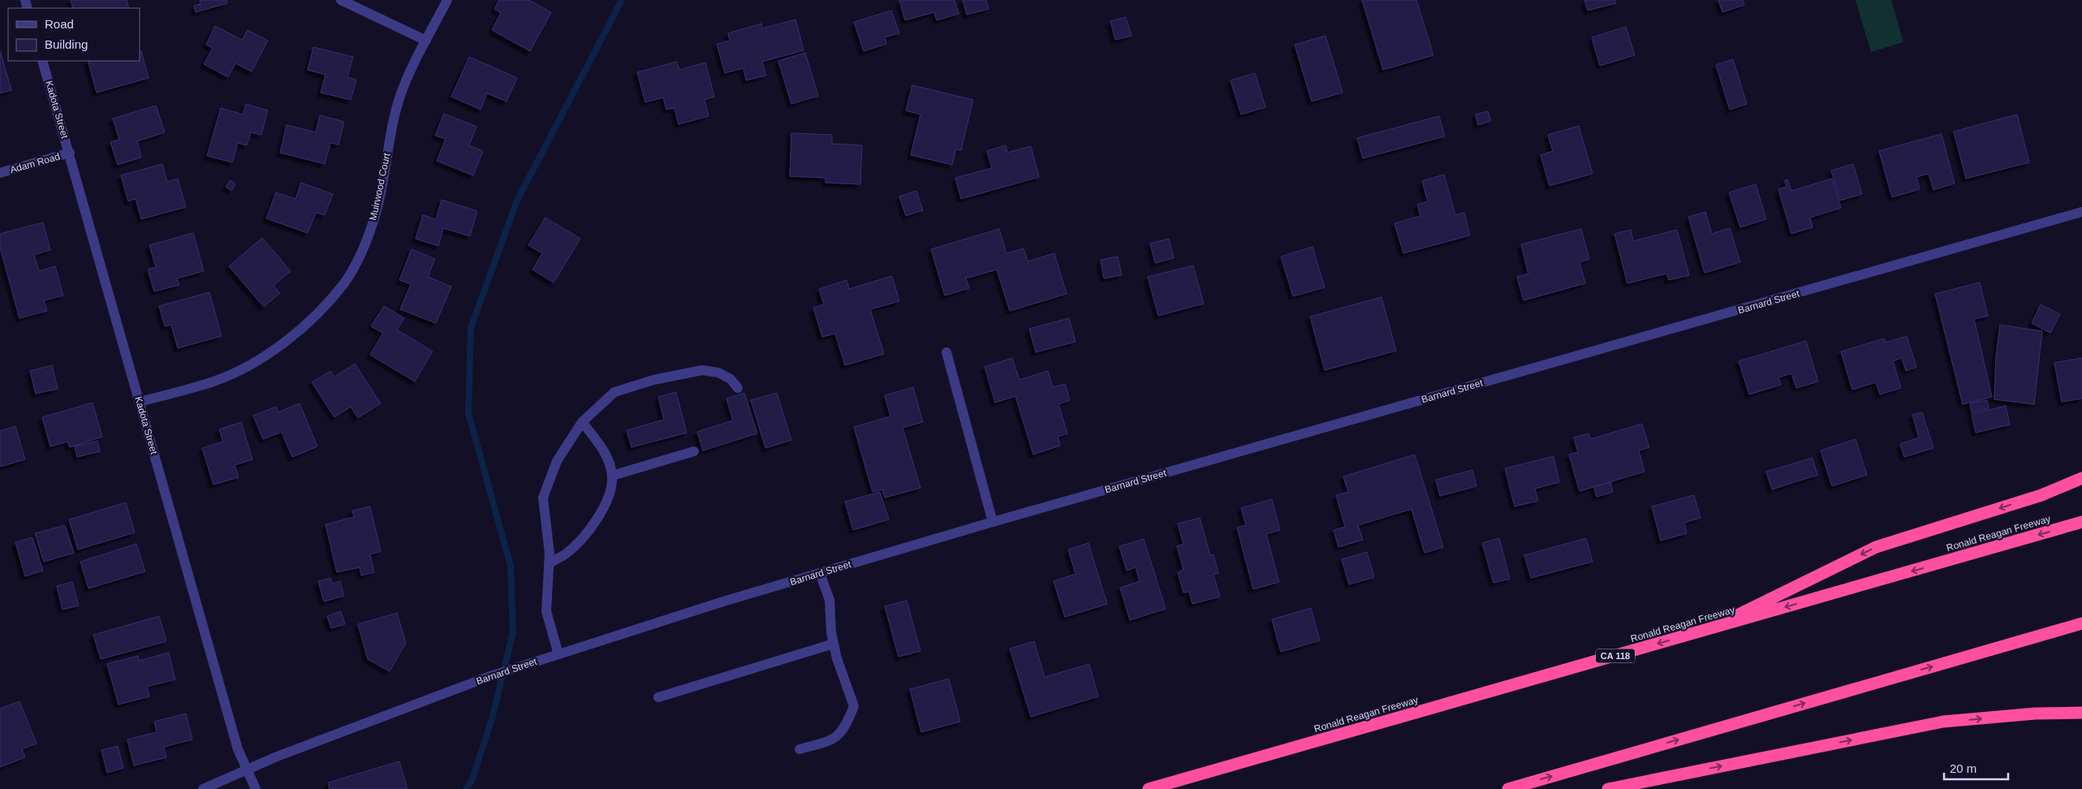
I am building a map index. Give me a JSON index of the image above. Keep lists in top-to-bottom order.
{
  "streets": {
    "highway": ["Ronald Reagan Freeway", "CA 118"],
    "street": [
      "Kadota Street",
      "Adam Road",
      "Muirwood Court",
      "Barnard Street"
    ]
  },
  "crossings": [
    ["Kadota Street", "Adam Road"],
    ["Kadota Street", "Muirwood Court"],
    ["Kadota Street", "Barnard Street"]
  ],
  "legend": ["Road", "Building"],
  "scale_bar": "20 m"
}
